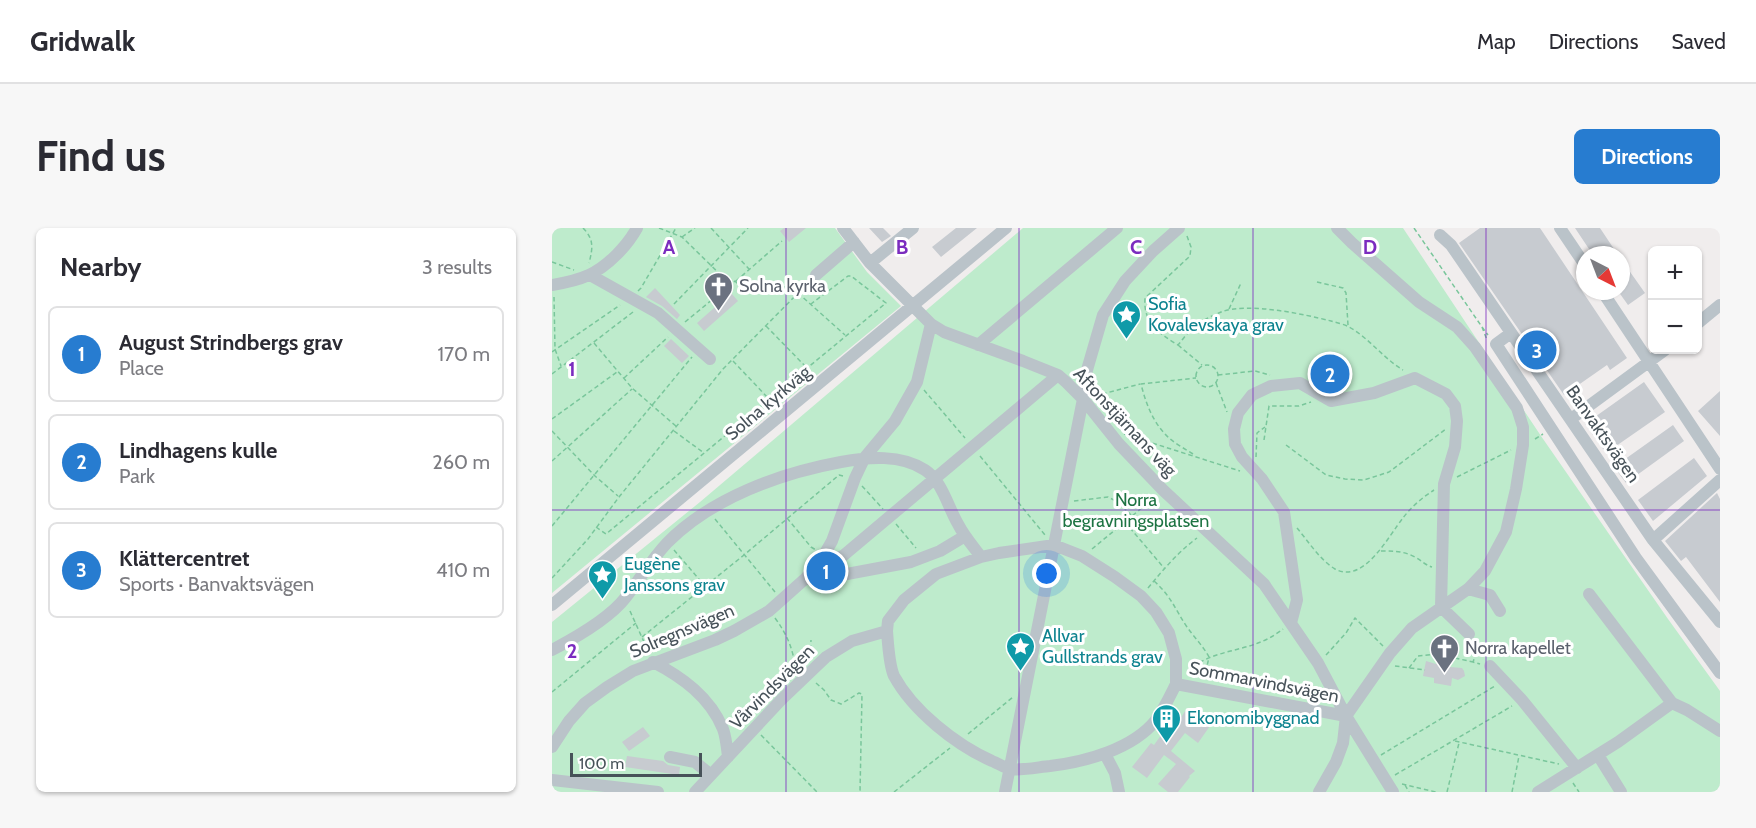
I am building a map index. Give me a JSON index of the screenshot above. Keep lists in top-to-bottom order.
{
  "streets": {
    "street": [
      "Solna kyrkväg",
      "Aftonstjärnans väg",
      "Banvaktsvägen",
      "Solregnsvägen",
      "Sommarvindsvägen",
      "Vårvindsvägen"
    ]
  },
  "crossings": [
    ["Solna kyrkväg", "Aftonstjärnans väg"],
    ["Aftonstjärnans väg", "Solregnsvägen"],
    ["Aftonstjärnans väg", "Sommarvindsvägen"]
  ],
  "parks": ["Norra begravningsplatsen"],
  "places": {
    "church": ["Solna kyrka", "Norra kapellet"],
    "place": ["Sofia Kovalevskaya grav", "Eugène Janssons grav", "Allvar Gullstrands grav"],
    "building": ["Ekonomibyggnad"]
  },
  "scale_bar": "100 m",
  "north": "bottom right",
  "page": {
    "header": "Gridwalk",
    "nav": ["Map", "Directions", "Saved"],
    "buttons": "Directions",
    "title": "Find us",
    "heading": ["Nearby", "3 results"],
    "map_buttons": ["+", "−"],
    "list": [
      {
        "mark": "1",
        "name": "August Strindbergs grav",
        "note": "Place",
        "value": "170 m"
      },
      {
        "mark": "2",
        "name": "Lindhagens kulle",
        "note": "Park",
        "value": "260 m"
      },
      {
        "mark": "3",
        "name": "Klättercentret",
        "note": "Sports · Banvaktsvägen",
        "value": "410 m"
      }
    ],
    "pins": ["3", "2", "1"],
    "scale": "100 m"
  },
  "grid": {
    "columns": [
      "A",
      "B",
      "C",
      "D"
    ],
    "rows": ["1", "2"]
  }
}
